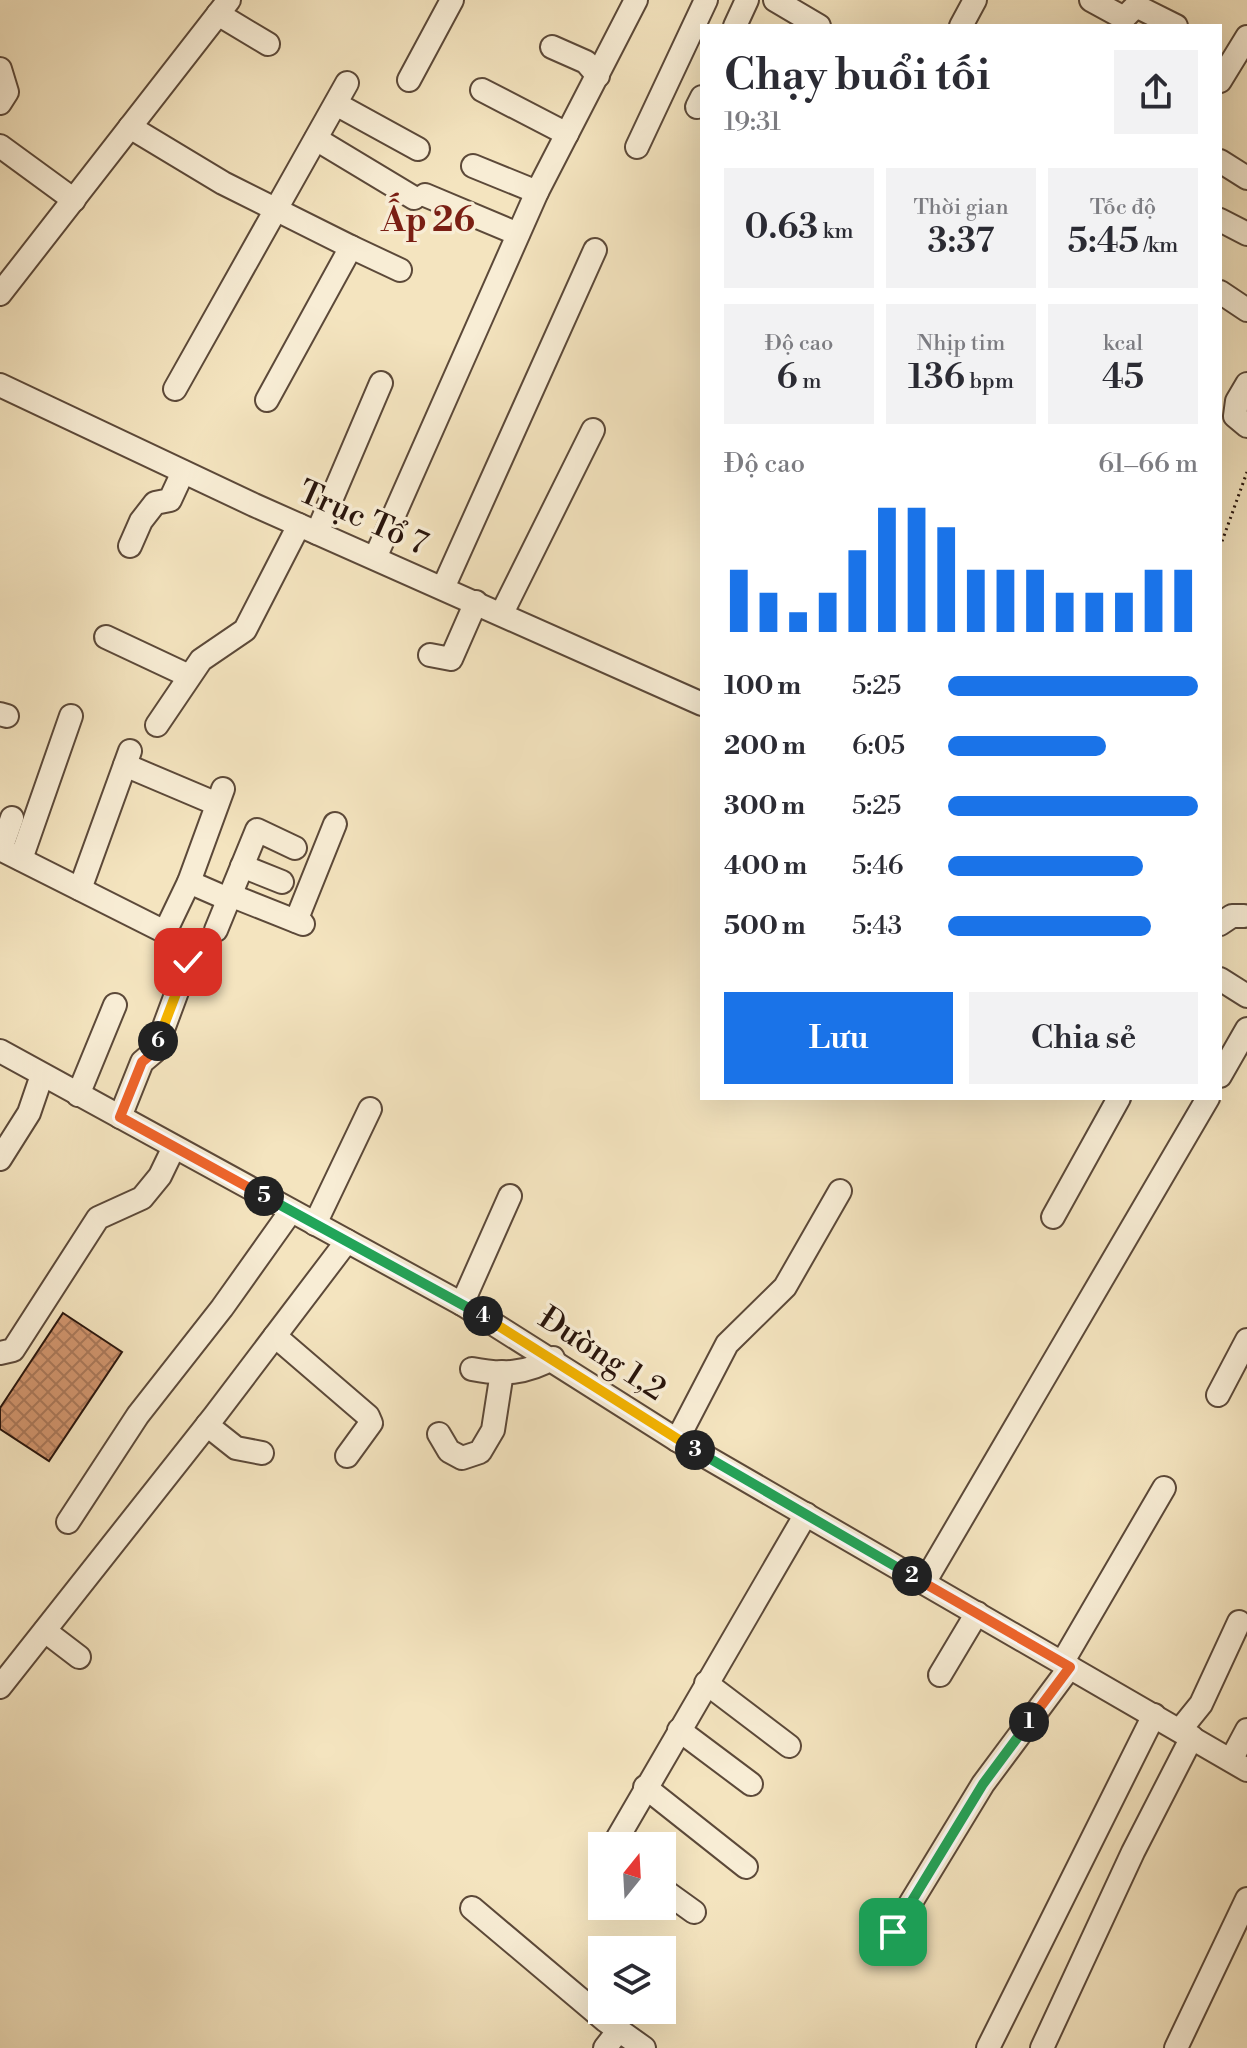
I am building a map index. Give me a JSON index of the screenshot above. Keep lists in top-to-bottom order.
{
  "streets": {
    "street": ["Trục Tổ 7", "Đường 1,2"]
  },
  "districts": ["Ấp 26"],
  "north": "top",
  "page": {
    "heading": ["Chạy buổi tối", "19:31"],
    "stats": [
      ["0.63 km"],
      ["Thời gian", "3:37"],
      ["Tốc độ", "5:45 /km"],
      ["Độ cao", "6 m"],
      ["Nhịp tim", "136 bpm"],
      ["kcal", "45"]
    ],
    "chart": ["Độ cao", "61–66 m"],
    "list": [
      {
        "name": "100 m",
        "note": "5:25"
      },
      {
        "name": "200 m",
        "note": "6:05"
      },
      {
        "name": "300 m",
        "note": "5:25"
      },
      {
        "name": "400 m",
        "note": "5:46"
      },
      {
        "name": "500 m",
        "note": "5:43"
      }
    ],
    "buttons": ["Lưu", "Chia sẻ"],
    "pins": [
      "6",
      "5",
      "4",
      "3",
      "2",
      "1"
    ]
  }
}
